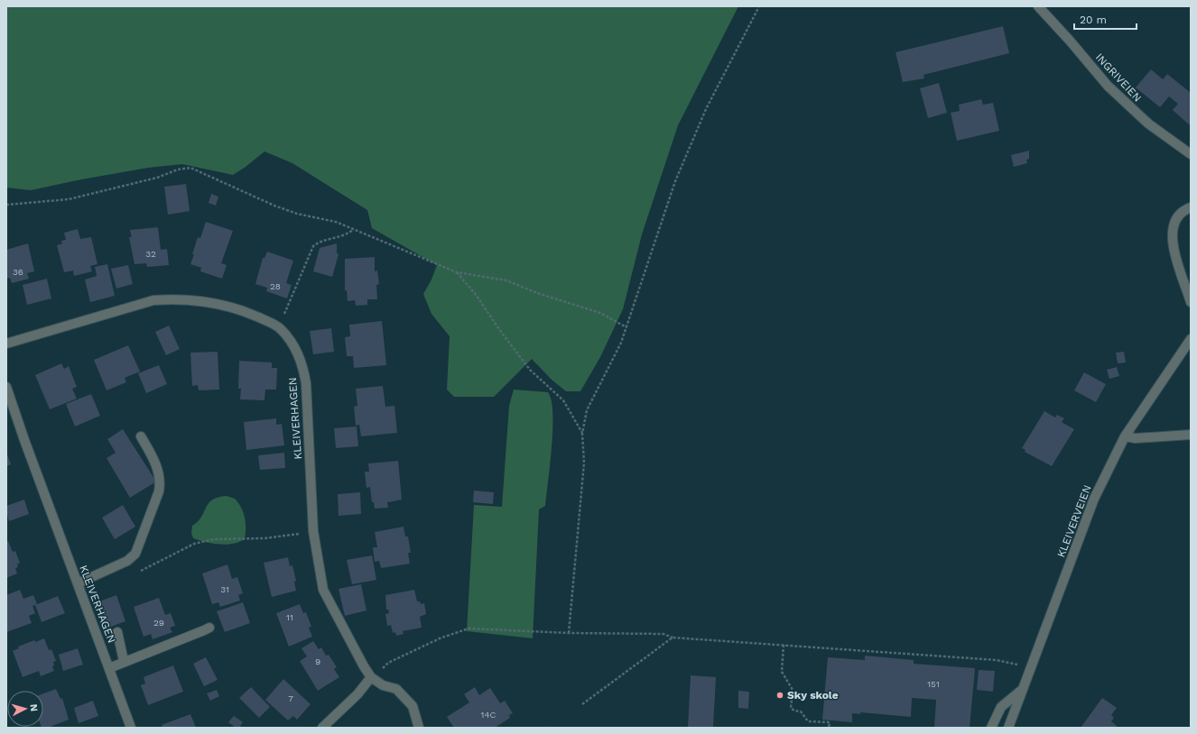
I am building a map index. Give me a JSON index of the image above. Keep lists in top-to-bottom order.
{
  "streets": {
    "street": ["INGRIVEIEN", "KLEIVERHAGEN", "KLEIVERVEIEN"]
  },
  "places": ["Sky skole"],
  "house_numbers": [
    "32",
    "36",
    "28",
    "31",
    "11",
    "29",
    "9",
    "151",
    "7",
    "14C"
  ],
  "scale_bar": "20 m",
  "north": "right"
}
